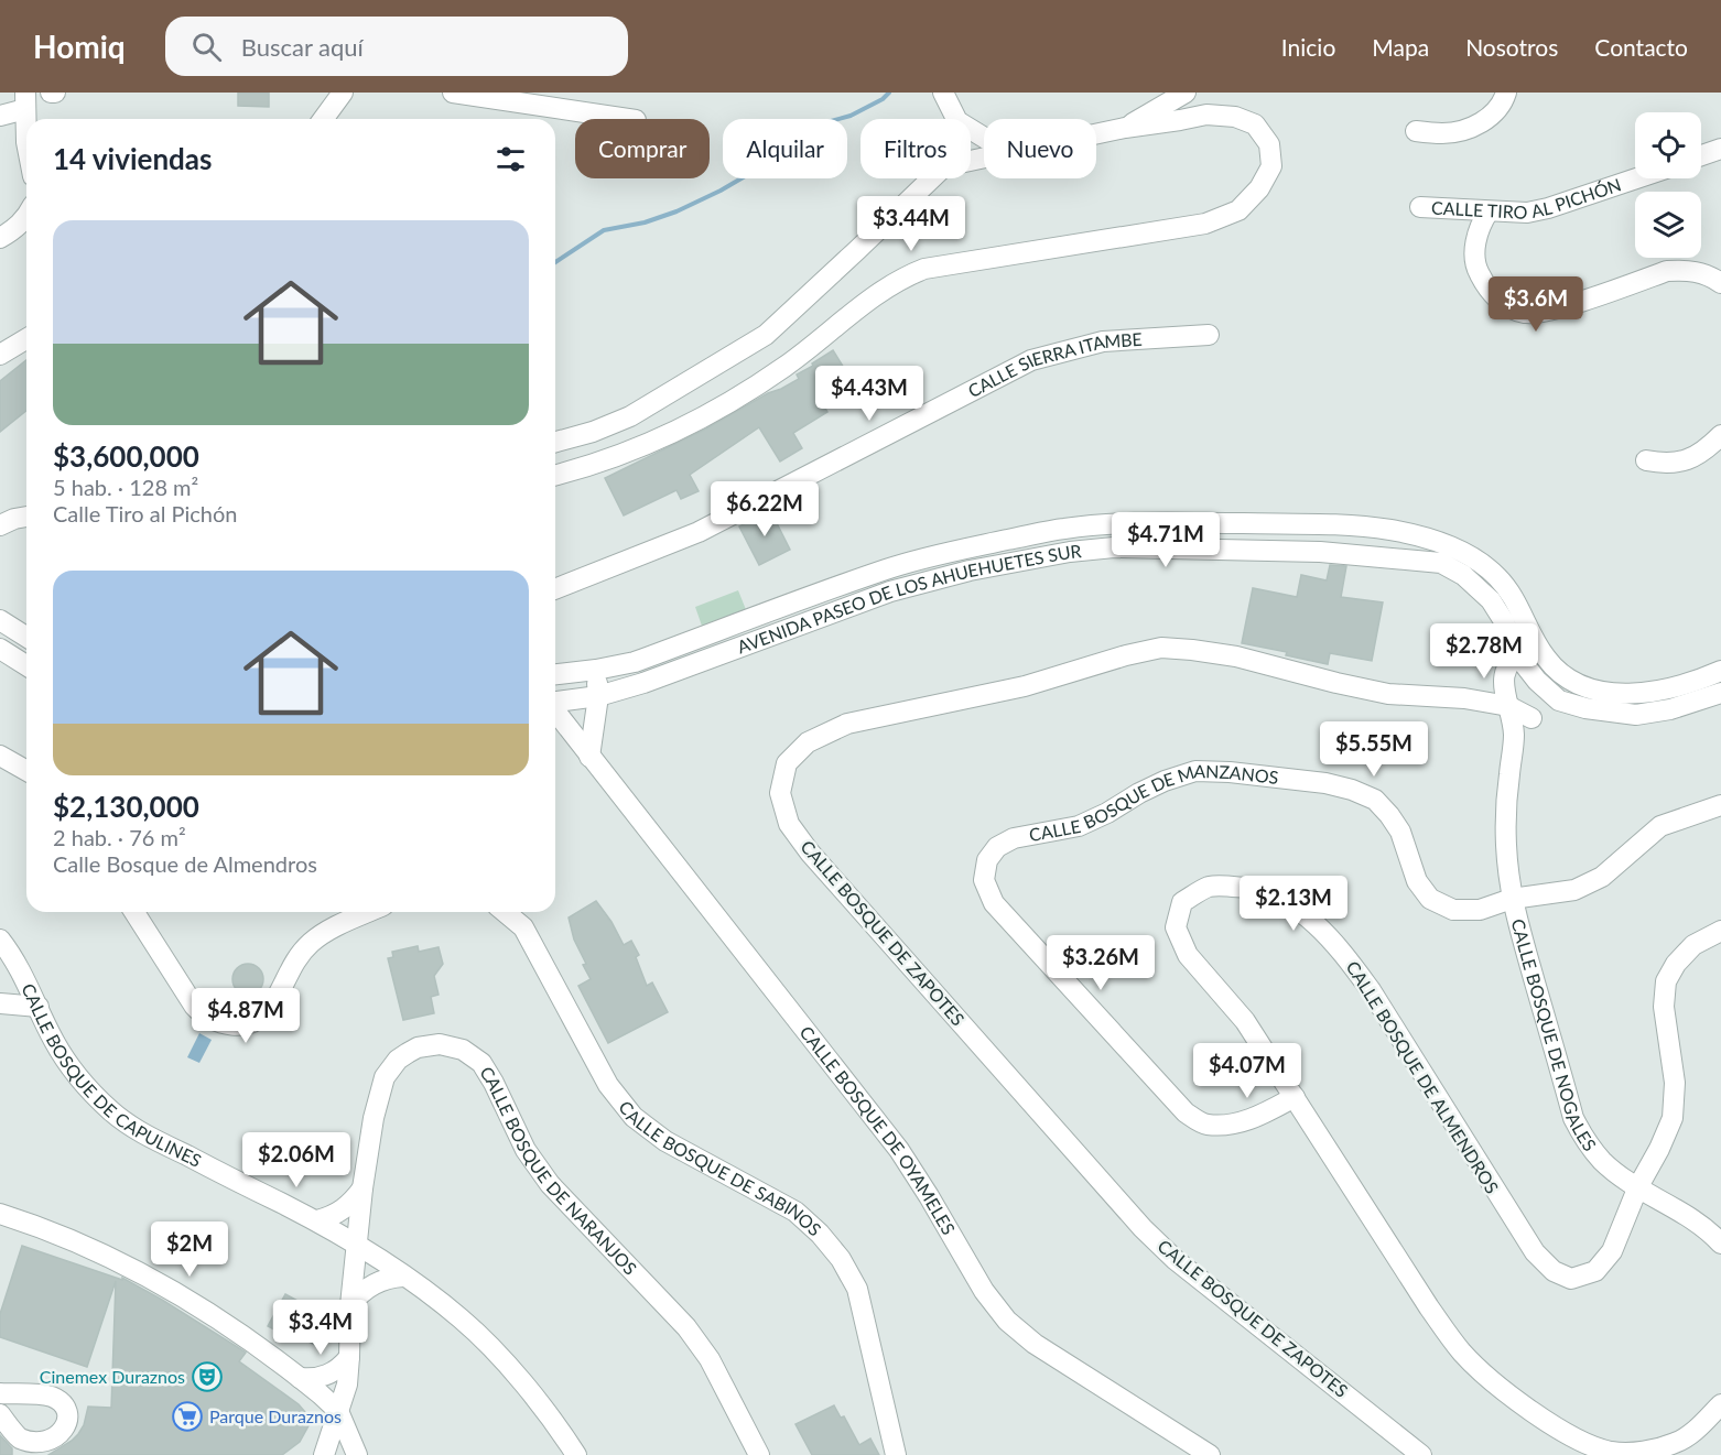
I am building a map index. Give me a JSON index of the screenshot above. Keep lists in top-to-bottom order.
{
  "streets": {
    "street": [
      "CALLE TIRO AL PICHÓN",
      "CALLE SIERRA ITAMBE",
      "AVENIDA PASEO DE LOS AHUEHUETES SUR",
      "CALLE BOSQUE DE MANZANOS",
      "CALLE BOSQUE DE ZAPOTES",
      "CALLE BOSQUE DE NOGALES",
      "CALLE BOSQUE DE CAPULINES",
      "CALLE BOSQUE DE ALMENDROS",
      "CALLE BOSQUE DE OYAMELES",
      "CALLE BOSQUE DE SABINOS",
      "CALLE BOSQUE DE NARANJOS"
    ]
  },
  "crossings": [
    ["CALLE BOSQUE DE MANZANOS", "CALLE BOSQUE DE NOGALES"],
    ["CALLE BOSQUE DE MANZANOS", "CALLE BOSQUE DE ALMENDROS"],
    ["CALLE BOSQUE DE ZAPOTES", "CALLE BOSQUE DE NOGALES"],
    ["CALLE BOSQUE DE NOGALES", "CALLE BOSQUE DE ALMENDROS"],
    ["CALLE BOSQUE DE CAPULINES", "CALLE BOSQUE DE NARANJOS"]
  ],
  "places": {
    "theatre": ["Cinemex Duraznos"],
    "supermarket": ["Parque Duraznos"]
  },
  "page": {
    "header": "Homiq",
    "search": "Buscar aquí",
    "nav": [
      "Inicio",
      "Mapa",
      "Nosotros",
      "Contacto"
    ],
    "chip": [
      "Comprar",
      "Alquilar",
      "Filtros",
      "Nuevo"
    ],
    "heading": "14 viviendas",
    "price": [
      "$3.44M",
      "$3.6M",
      "$4.43M",
      "$6.22M",
      "$4.71M",
      "$2.78M",
      "$5.55M",
      "$2.13M",
      "$3.26M",
      "$4.87M",
      "$4.07M",
      "$2.06M",
      "$2M",
      "$3.4M"
    ],
    "list": [
      {
        "name": "$3,600,000",
        "note": "5 hab. · 128 m² · Calle Tiro al Pichón"
      },
      {
        "name": "$2,130,000",
        "note": "2 hab. · 76 m² · Calle Bosque de Almendros"
      }
    ]
  }
}
